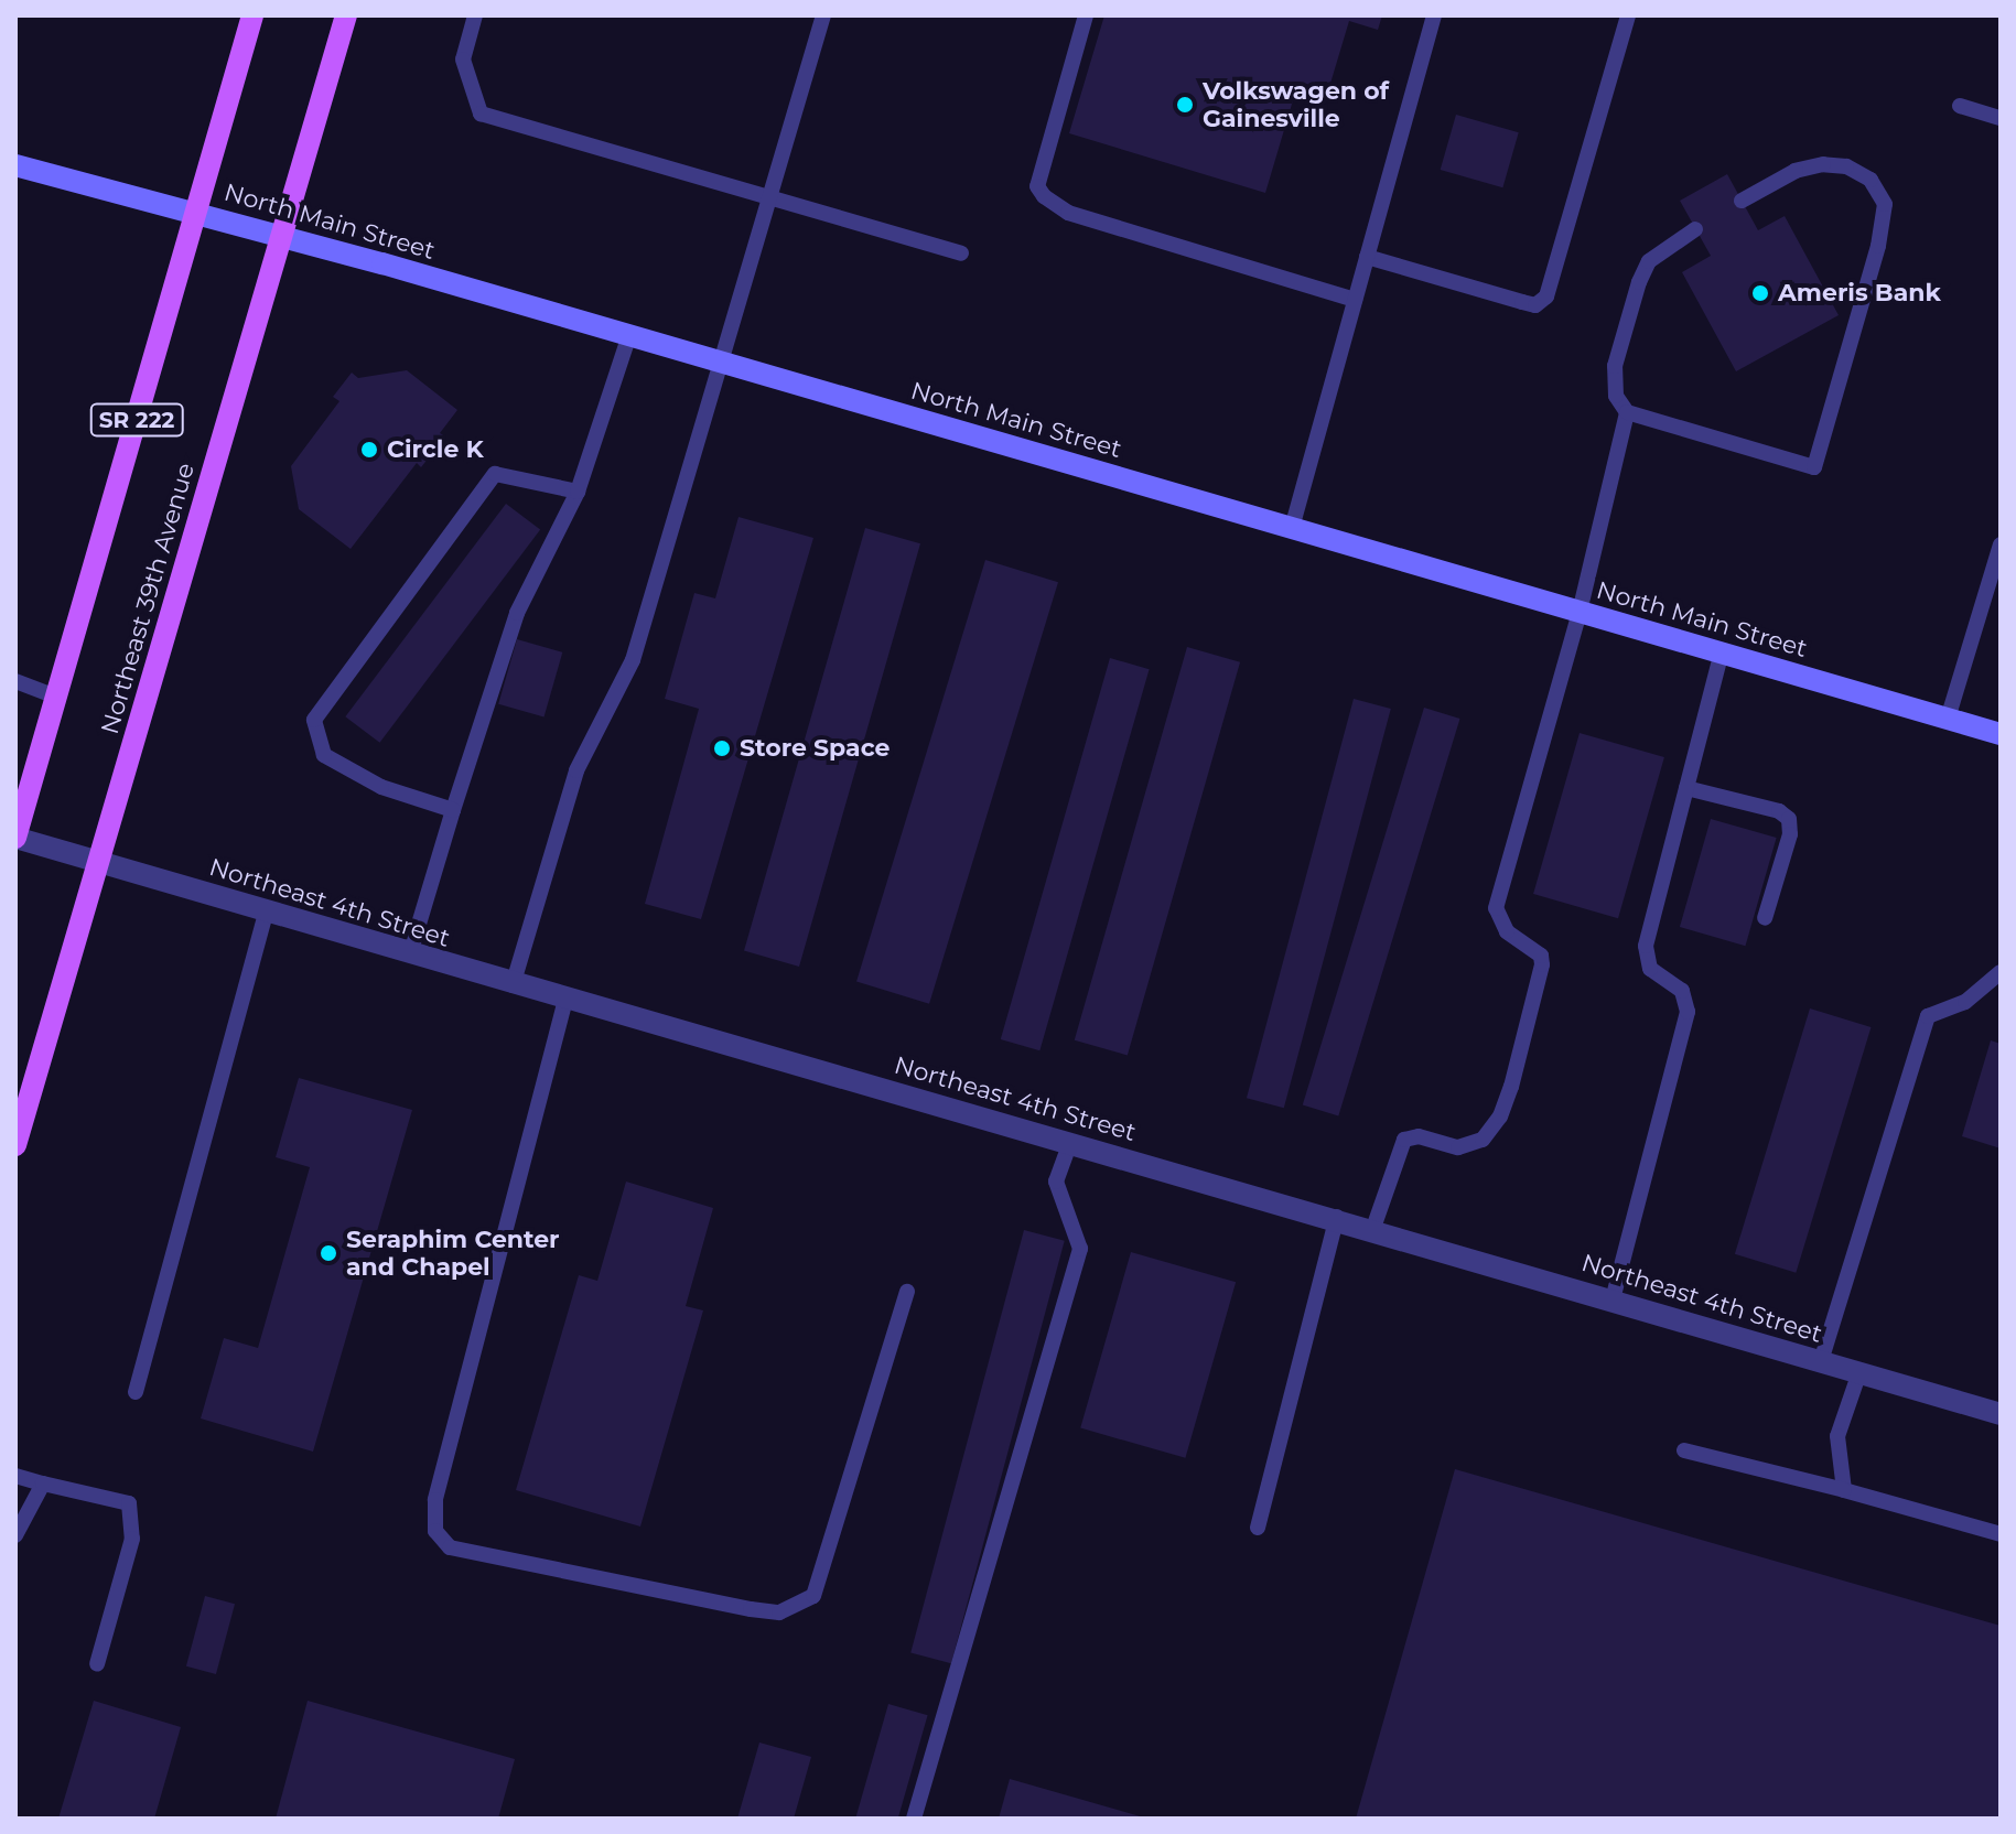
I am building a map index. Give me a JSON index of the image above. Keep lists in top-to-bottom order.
{
  "streets": {
    "main road": ["North Main Street", "SR 222", "Northeast 39th Avenue"],
    "street": ["Northeast 4th Street"]
  },
  "crossings": [
    ["North Main Street", "SR 222"],
    ["North Main Street", "Northeast 39th Avenue"],
    ["SR 222", "Northeast 4th Street"],
    ["Northeast 39th Avenue", "Northeast 4th Street"]
  ],
  "places": [
    "Volkswagen of Gainesville",
    "Ameris Bank",
    "Circle K",
    "Store Space",
    "Seraphim Center and Chapel"
  ]
}
